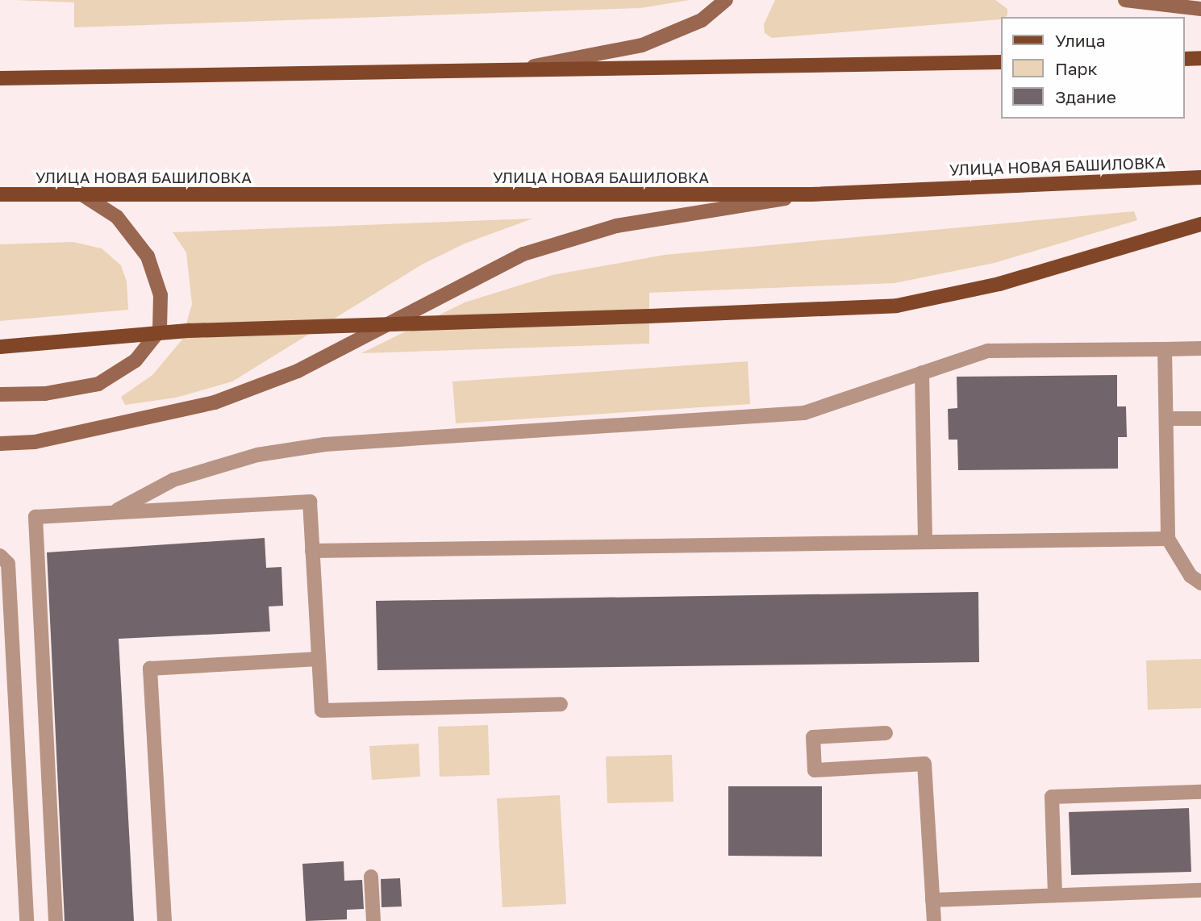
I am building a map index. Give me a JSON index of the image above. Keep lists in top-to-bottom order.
{
  "streets": {
    "main road": ["УЛИЦА НОВАЯ БАШИЛОВКА"]
  },
  "legend": ["Улица", "Парк", "Здание"]
}
